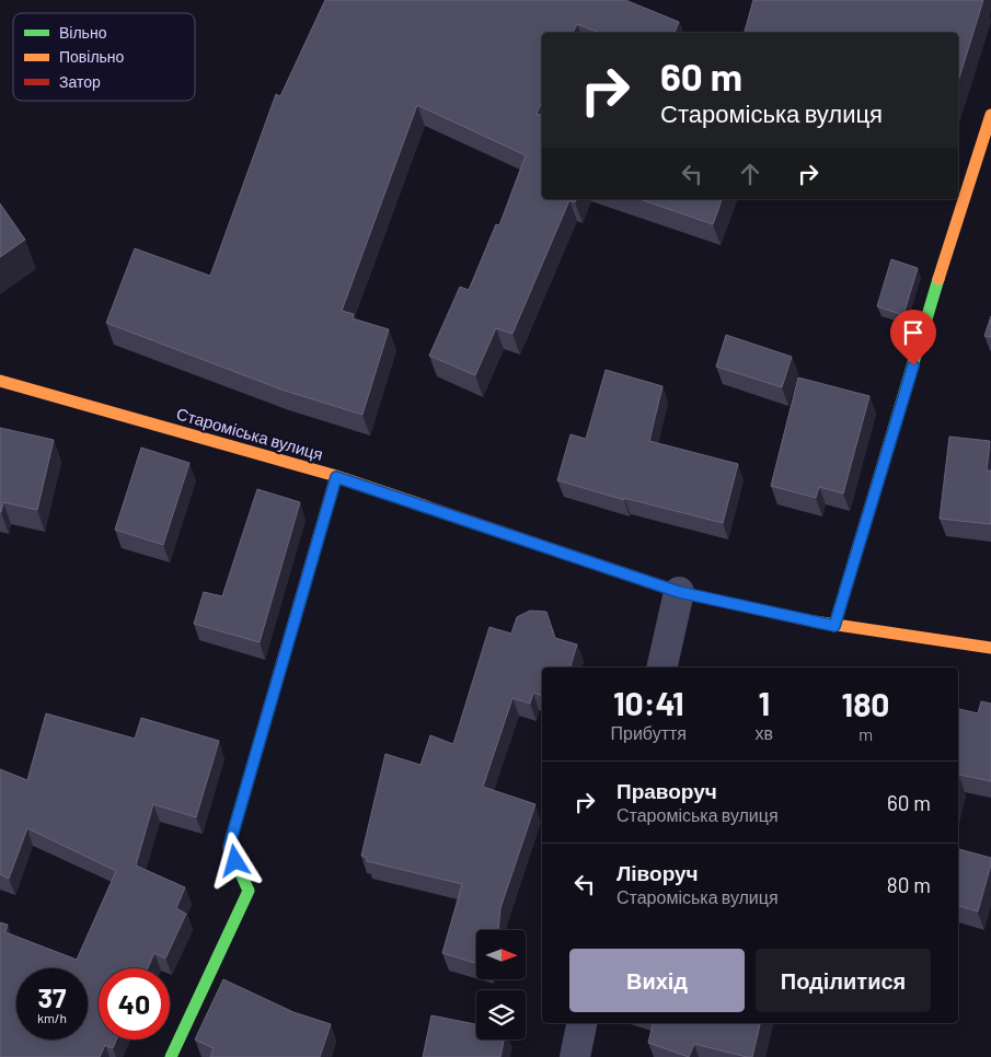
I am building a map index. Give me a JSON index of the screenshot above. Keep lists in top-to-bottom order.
{
  "streets": {
    "street": ["Староміська вулиця"]
  },
  "legend": ["Вільно", "Повільно", "Затор"],
  "north": "right",
  "page": {
    "turn": ["60 m", "Староміська вулиця"],
    "eta": [
      "10:41",
      "Прибуття",
      "1",
      "хв",
      "180",
      "m"
    ],
    "list": [
      {
        "name": "Праворуч",
        "note": "Староміська вулиця",
        "value": "60 m"
      },
      {
        "name": "Ліворуч",
        "note": "Староміська вулиця",
        "value": "80 m"
      }
    ],
    "buttons": ["Вихід", "Поділитися"],
    "speed": "37 km/h",
    "limit": "40"
  }
}
